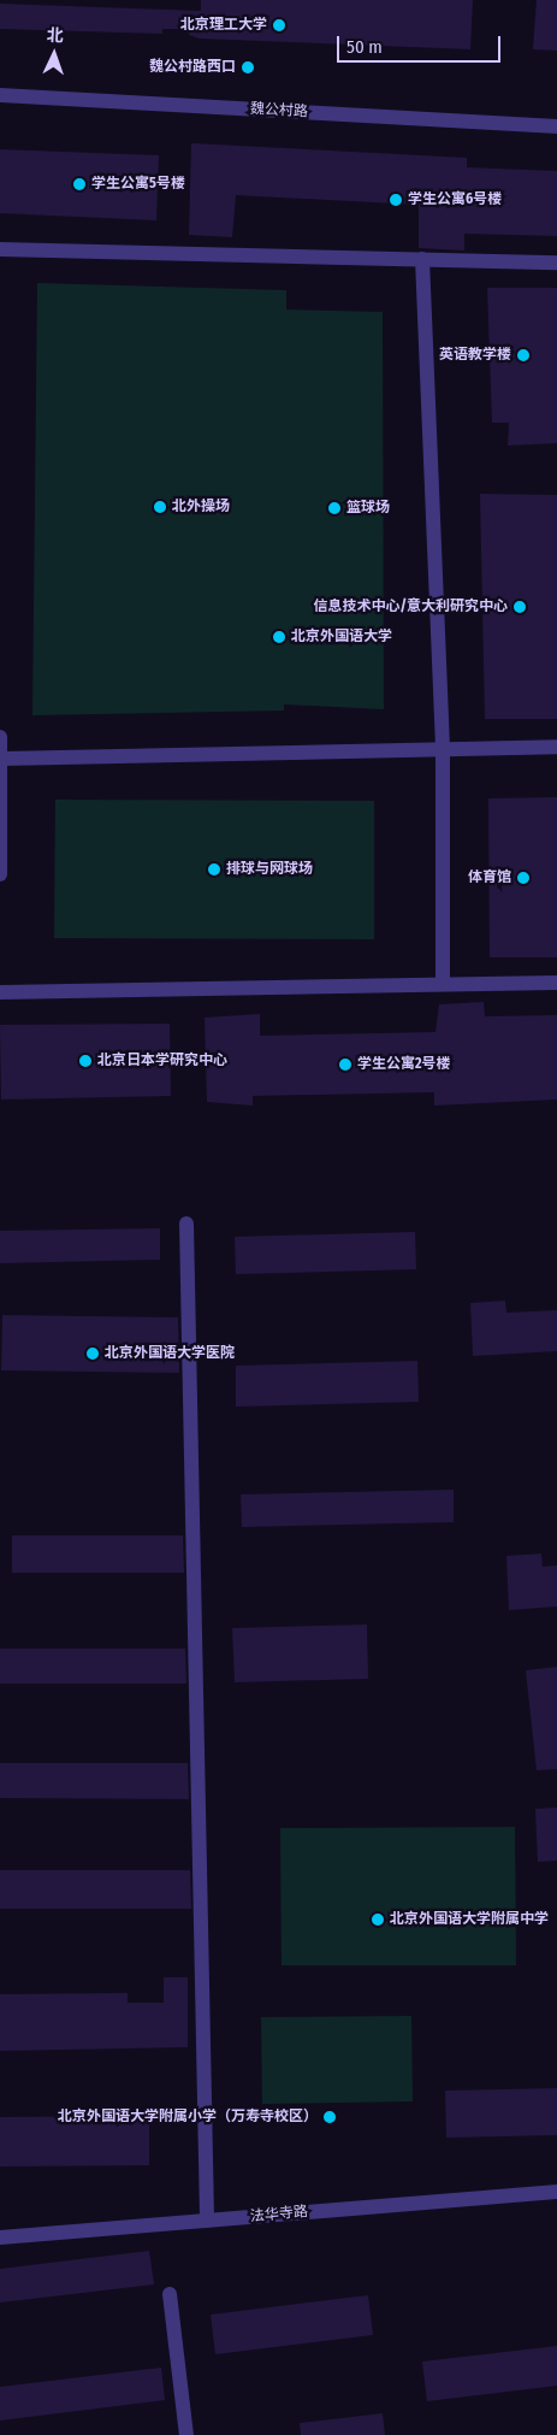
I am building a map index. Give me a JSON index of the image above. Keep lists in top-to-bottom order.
{
  "streets": {
    "street": ["魏公村路", "法华寺路"]
  },
  "places": [
    "北京理工大学",
    "魏公村路西口",
    "学生公寓5号楼",
    "学生公寓6号楼",
    "英语教学楼",
    "北外操场",
    "篮球场",
    "信息技术中心/意大利研究中心",
    "北京外国语大学",
    "排球与网球场",
    "体育馆",
    "北京日本学研究中心",
    "学生公寓2号楼",
    "北京外国语大学医院",
    "北京外国语大学附属中学",
    "北京外国语大学附属小学（万寿寺校区）"
  ],
  "scale_bar": "50 m",
  "north": "top"
}
